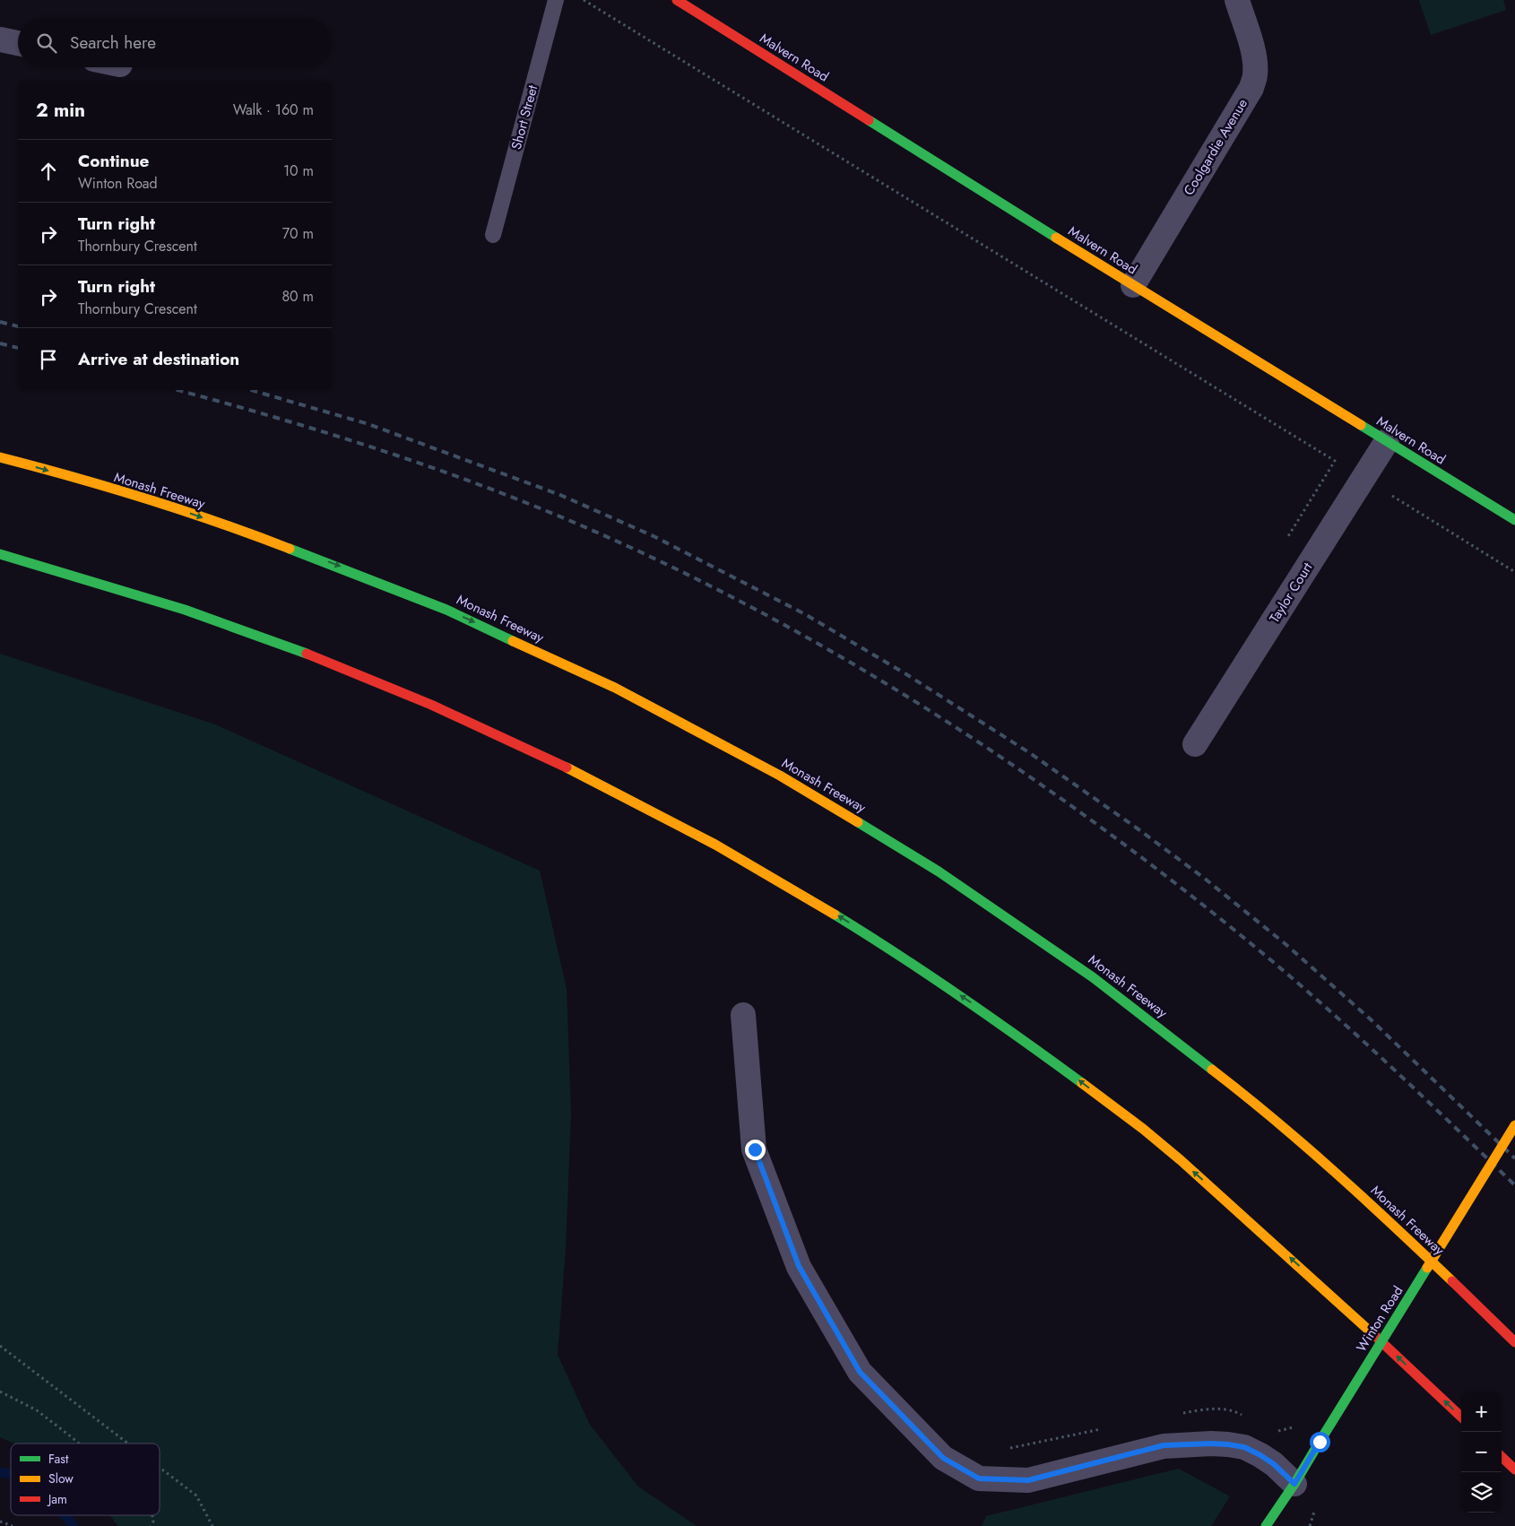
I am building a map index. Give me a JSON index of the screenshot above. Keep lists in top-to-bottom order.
{
  "streets": {
    "main road": ["Malvern Road", "Monash Freeway", "Winton Road"],
    "street": ["Coolgardie Avenue", "Taylor Court"],
    "lane": ["Short Street"]
  },
  "crossings": [
    ["Malvern Road", "Coolgardie Avenue"],
    ["Malvern Road", "Taylor Court"]
  ],
  "one_way": ["Monash Freeway"],
  "legend": ["Fast", "Slow", "Jam"],
  "page": {
    "search": "Search here",
    "heading": ["2 min", "Walk · 160 m"],
    "list": [
      ["Continue", "Winton Road", "10 m"],
      ["Turn right", "Thornbury Crescent", "70 m"],
      ["Turn right", "Thornbury Crescent", "80 m"],
      "Arrive at destination"
    ],
    "map_buttons": ["+", "−"]
  }
}
